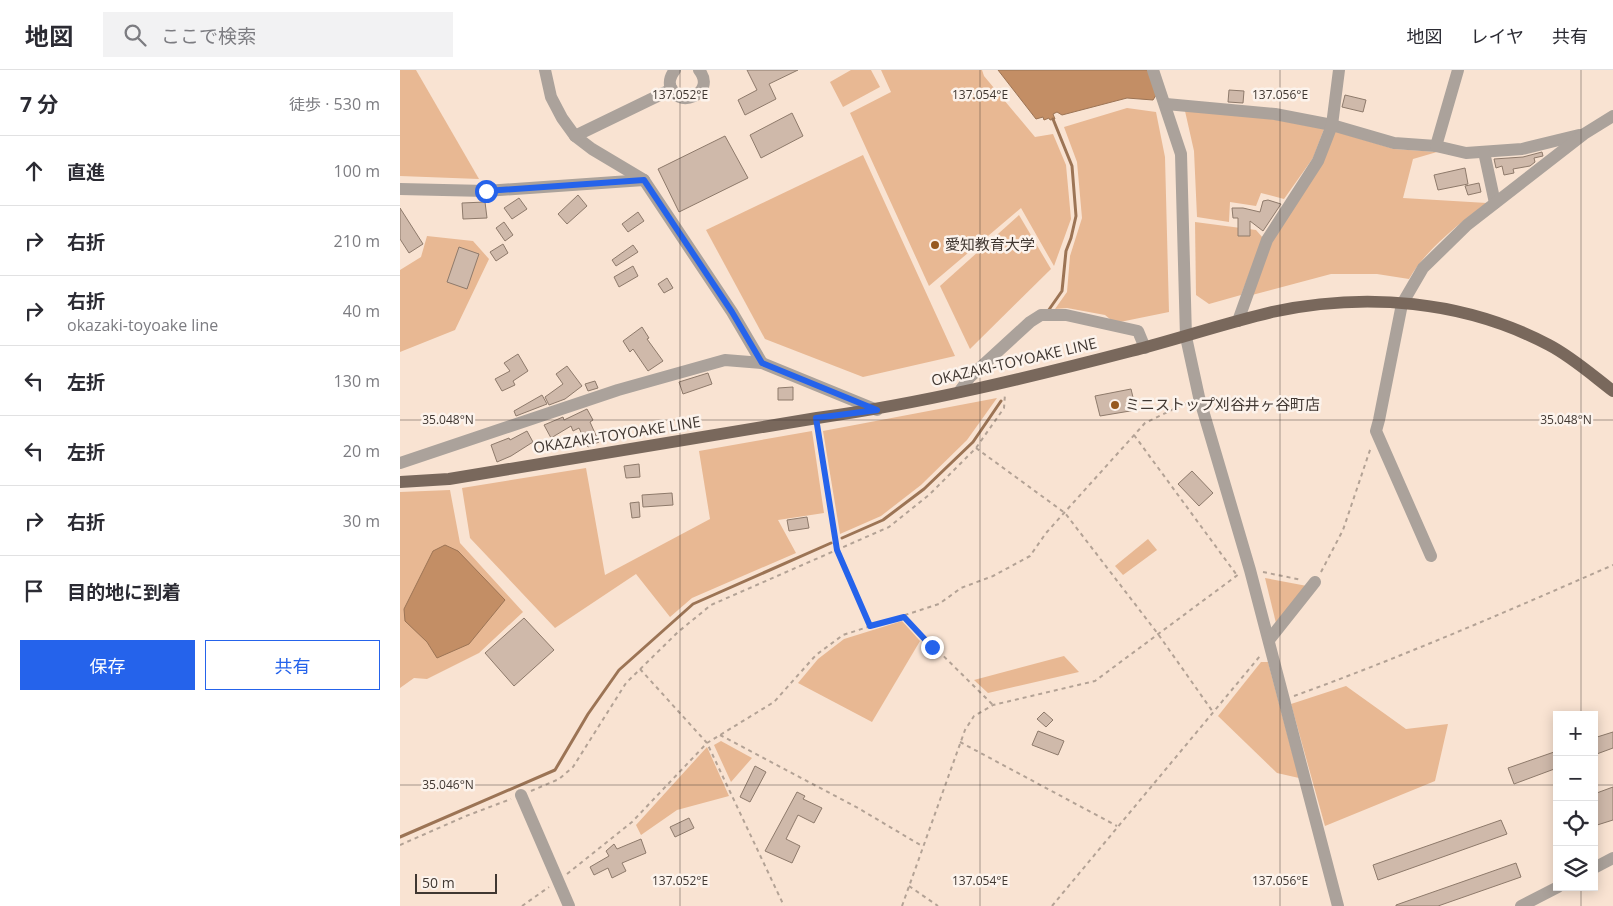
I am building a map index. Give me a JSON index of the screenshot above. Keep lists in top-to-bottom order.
{
  "streets": {
    "main road": ["OKAZAKI-TOYOAKE LINE"]
  },
  "places": ["愛知教育大学", "ミニストップ刈谷井ヶ谷町店"],
  "scale_bar": "50 m",
  "page": {
    "header": "地図",
    "search": "ここで検索",
    "nav": ["地図", "レイヤ", "共有"],
    "heading": ["7 分", "徒歩 · 530 m"],
    "list": [
      ["直進", "100 m"],
      ["右折", "210 m"],
      ["右折", "okazaki-toyoake line", "40 m"],
      ["左折", "130 m"],
      ["左折", "20 m"],
      ["右折", "30 m"],
      "目的地に到着"
    ],
    "buttons": ["保存", "共有"],
    "map_buttons": ["+", "−"],
    "scale": "50 m"
  },
  "coordinates": [
    "137.052°E",
    "137.054°E",
    "137.056°E",
    "35.048°N",
    "35.046°N"
  ]
}
